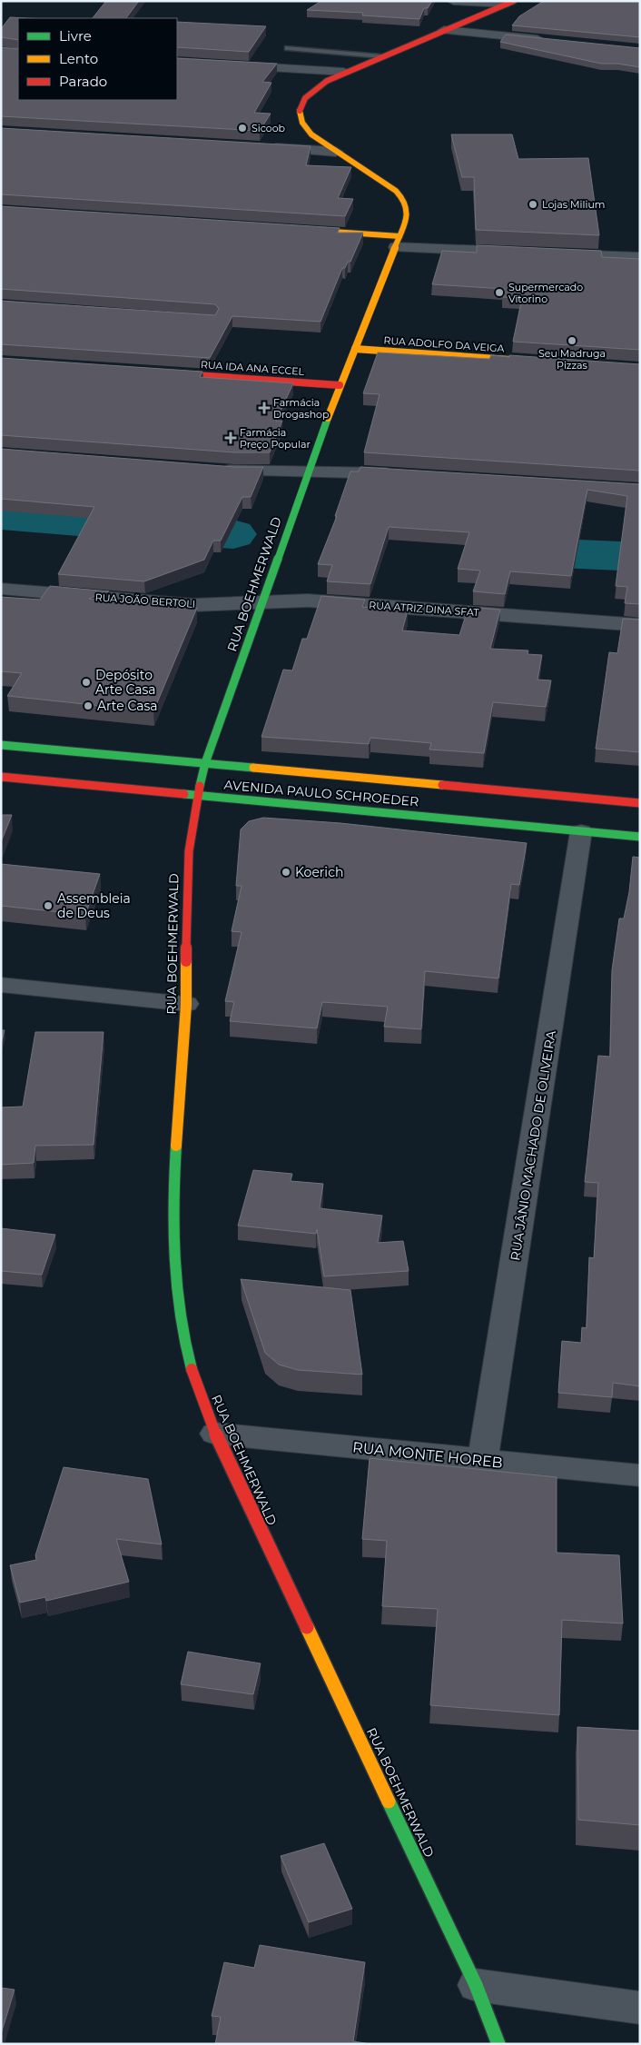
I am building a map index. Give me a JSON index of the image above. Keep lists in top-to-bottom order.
{
  "streets": {
    "main road": [
      "RUA ADOLFO DA VEIGA",
      "RUA IDA ANA ECCEL",
      "RUA BOEHMERWALD",
      "AVENIDA PAULO SCHROEDER"
    ],
    "street": [
      "RUA JOÃO BERTOLI",
      "RUA ATRIZ DINA SFAT",
      "RUA JÂNIO MACHADO DE OLIVEIRA",
      "RUA MONTE HOREB"
    ]
  },
  "crossings": [
    ["RUA ADOLFO DA VEIGA", "RUA BOEHMERWALD"],
    ["RUA IDA ANA ECCEL", "RUA BOEHMERWALD"],
    ["RUA BOEHMERWALD", "RUA JOÃO BERTOLI"],
    ["RUA BOEHMERWALD", "RUA ATRIZ DINA SFAT"],
    ["RUA BOEHMERWALD", "AVENIDA PAULO SCHROEDER"],
    ["RUA BOEHMERWALD", "RUA MONTE HOREB"],
    ["RUA JOÃO BERTOLI", "RUA ATRIZ DINA SFAT"],
    ["AVENIDA PAULO SCHROEDER", "RUA JÂNIO MACHADO DE OLIVEIRA"],
    ["RUA JÂNIO MACHADO DE OLIVEIRA", "RUA MONTE HOREB"]
  ],
  "places": {
    "other": [
      "Sicoob",
      "Lojas Milium",
      "Supermercado Vitorino",
      "Seu Madruga Pizzas",
      "Depósito Arte Casa",
      "Arte Casa",
      "Koerich",
      "Assembleia de Deus"
    ],
    "health": ["Farmácia Drogashop", "Farmácia Preço Popular"]
  },
  "legend": ["Livre", "Lento", "Parado"]
}
